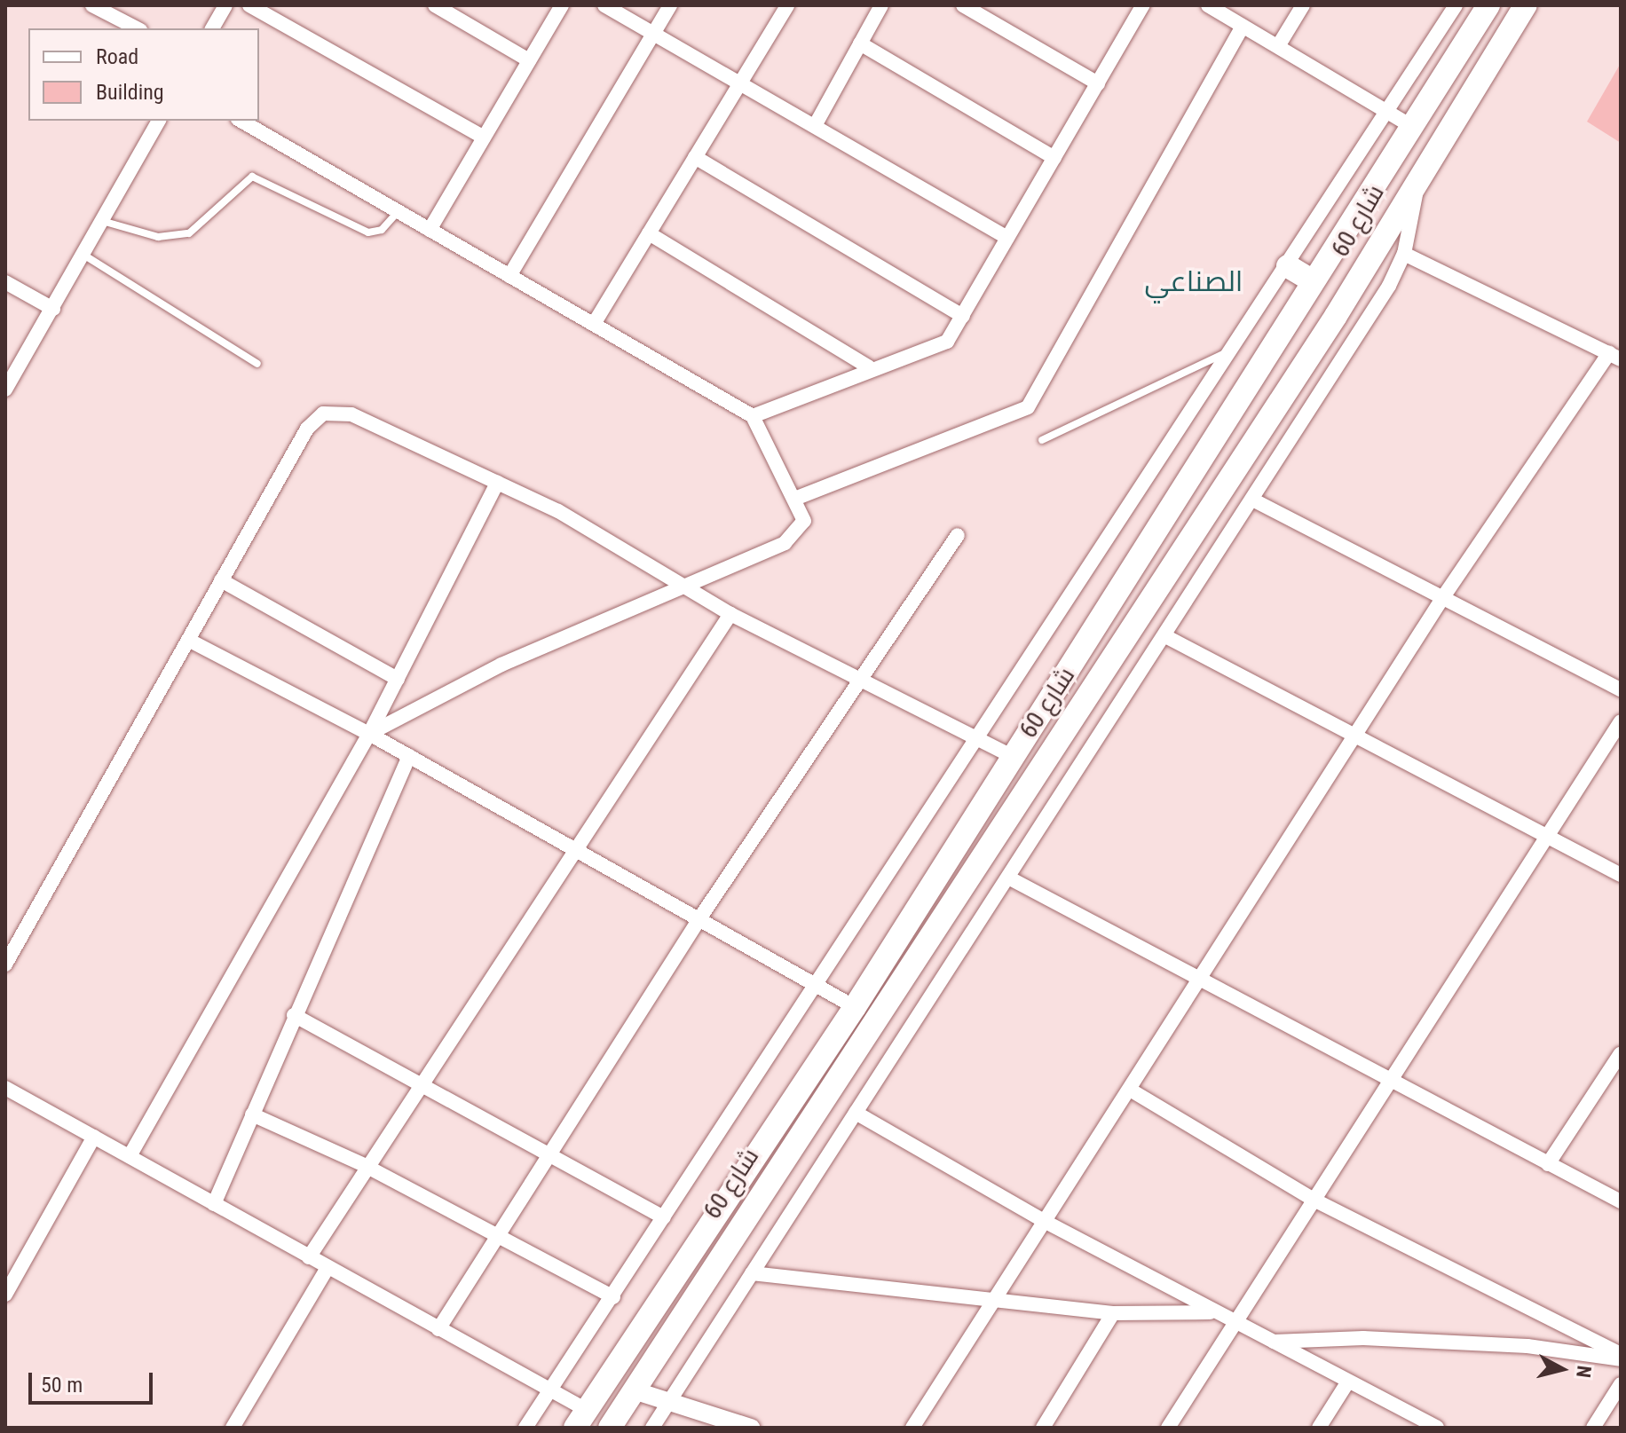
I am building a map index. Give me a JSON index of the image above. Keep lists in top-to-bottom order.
{
  "streets": {
    "highway": ["شارع 60"]
  },
  "districts": ["الصناعي"],
  "legend": ["Road", "Building"],
  "scale_bar": "50 m",
  "north": "right"
}
